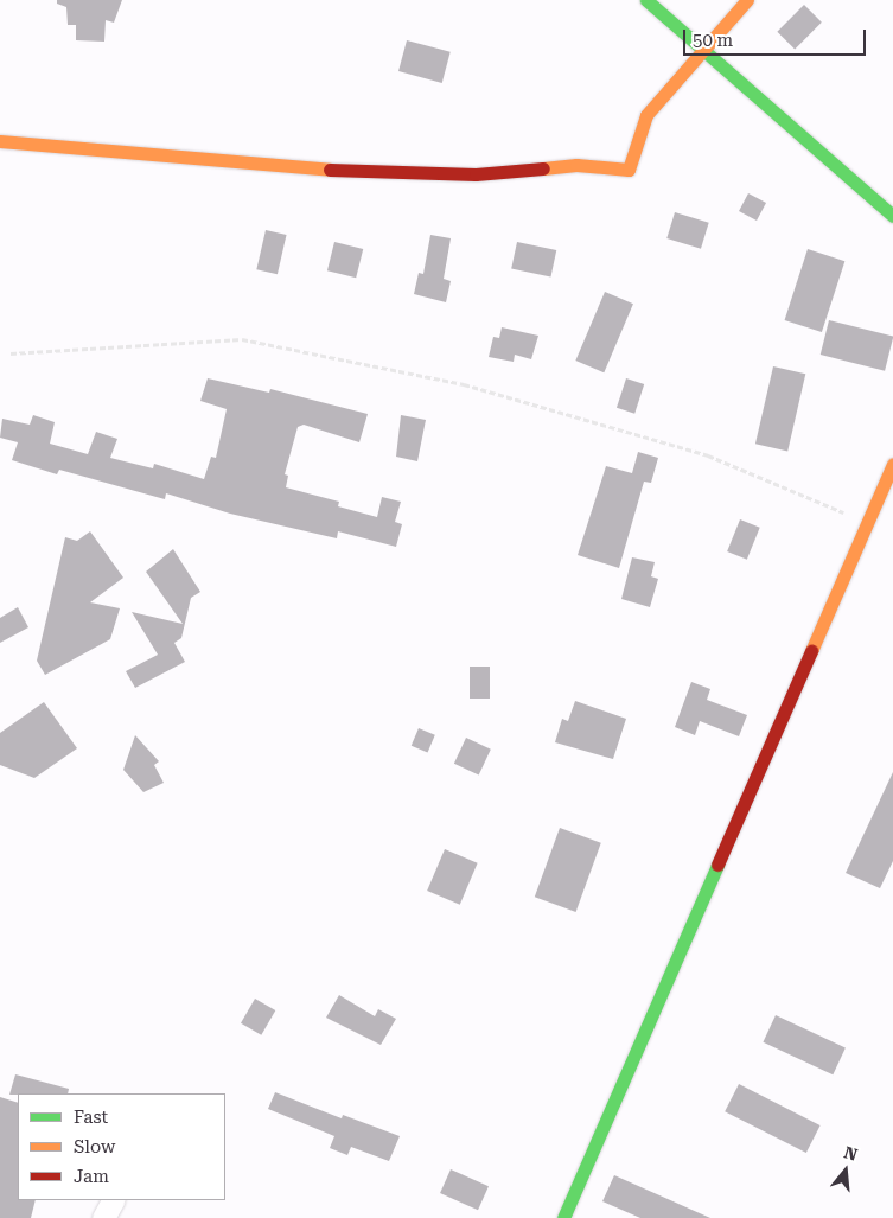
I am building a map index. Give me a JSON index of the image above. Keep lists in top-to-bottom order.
{
  "legend": ["Fast", "Slow", "Jam"],
  "scale_bar": "50 m",
  "north": "top"
}
